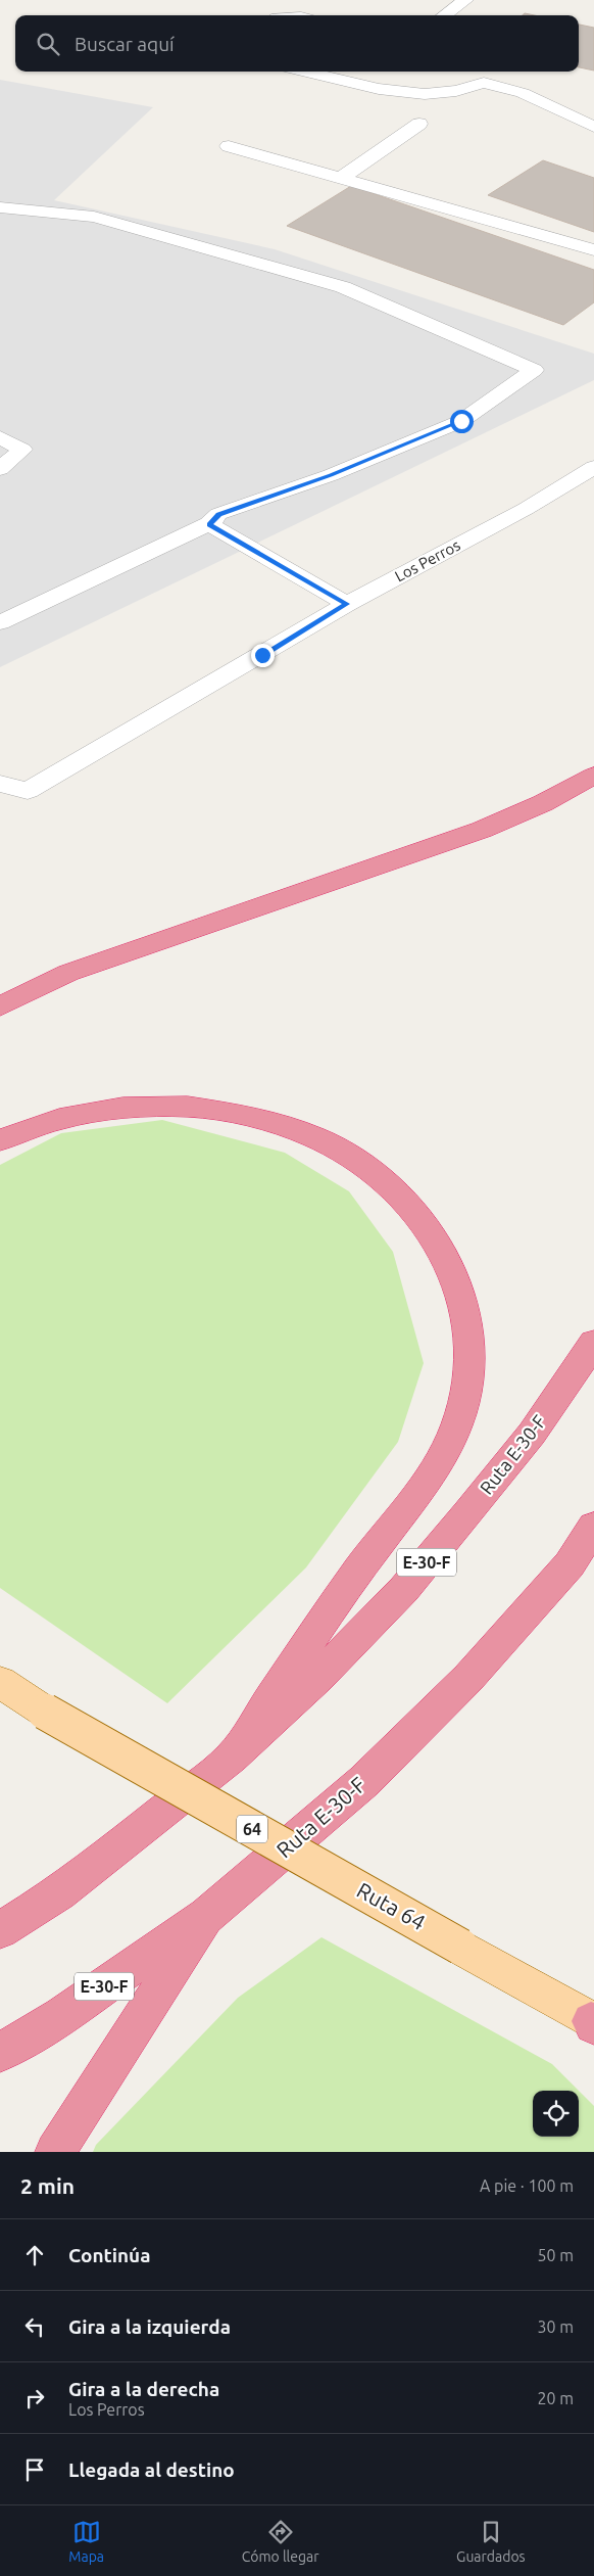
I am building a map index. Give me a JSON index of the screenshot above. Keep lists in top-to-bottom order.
{
  "streets": {
    "highway": ["Ruta E-30-F", "E-30-F"],
    "main road": ["64", "Ruta 64"],
    "street": ["Los Perros"]
  },
  "page": {
    "search": "Buscar aquí",
    "heading": ["2 min", "A pie · 100 m"],
    "list": [
      ["Continúa", "50 m"],
      ["Gira a la izquierda", "30 m"],
      ["Gira a la derecha", "Los Perros", "20 m"],
      "Llegada al destino"
    ],
    "nav": ["Mapa", "Cómo llegar", "Guardados"]
  }
}
